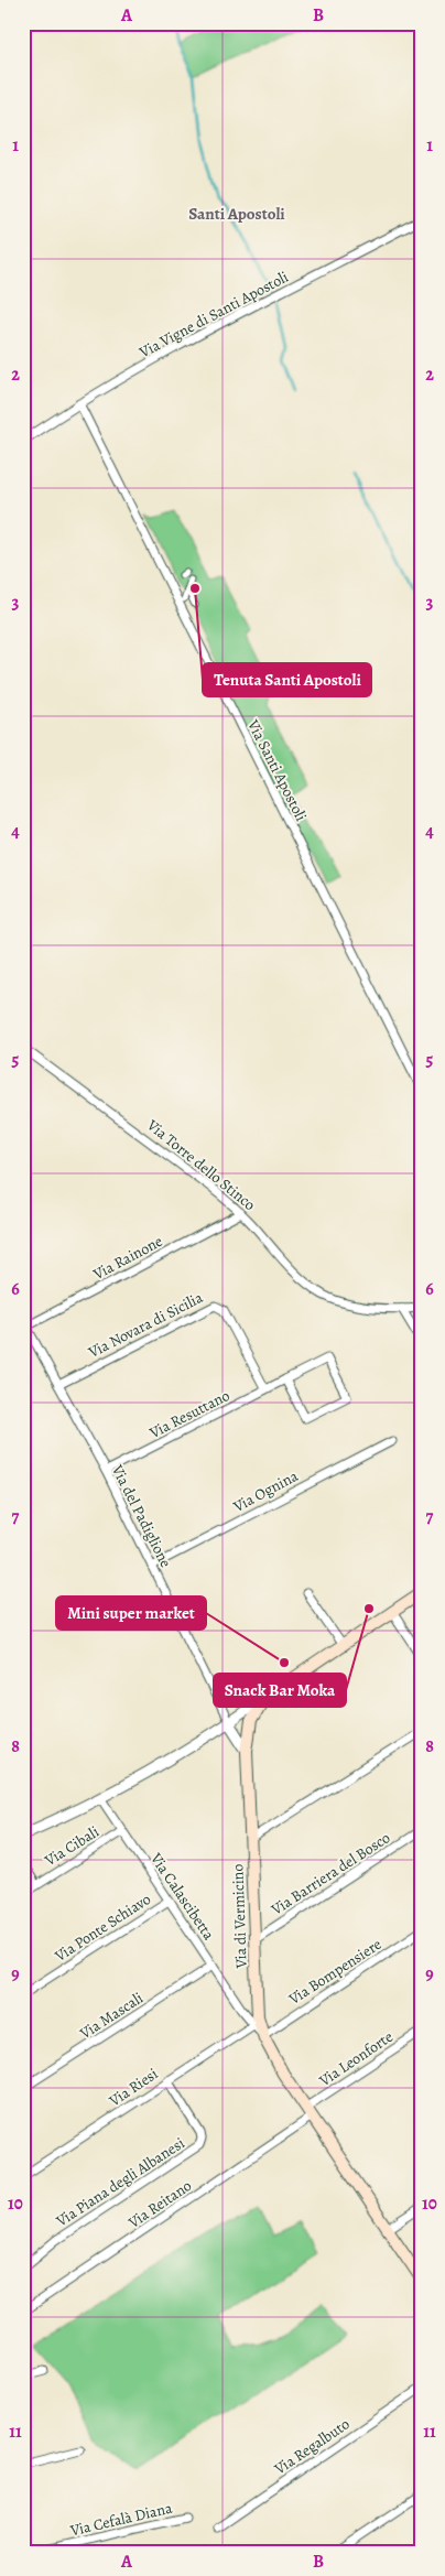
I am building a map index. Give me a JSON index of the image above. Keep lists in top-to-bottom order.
{
  "streets": {
    "main road": ["Via di Vermicino"],
    "street": [
      "Via Vigne di Santi Apostoli",
      "Via Santi Apostoli",
      "Via Torre dello Stinco",
      "Via Rainone",
      "Via Novara di Sicilia",
      "Via Resuttano",
      "Via Ognina",
      "Via del Padiglione",
      "Via Cibali",
      "Via Barriera del Bosco",
      "Via Calascibetta",
      "Via Ponte Schiavo",
      "Via Bompensiere",
      "Via Mascali",
      "Via Leonforte",
      "Via Riesi",
      "Via Piana degli Albanesi",
      "Via Reitano",
      "Via Regalbuto",
      "Via Cefalà Diana"
    ]
  },
  "crossings": [
    ["Via Vigne di Santi Apostoli", "Via Santi Apostoli"],
    ["Via Torre dello Stinco", "Via Rainone"],
    ["Via Rainone", "Via del Padiglione"],
    ["Via Novara di Sicilia", "Via Resuttano"],
    ["Via Novara di Sicilia", "Via del Padiglione"],
    ["Via Resuttano", "Via del Padiglione"],
    ["Via Ognina", "Via del Padiglione"],
    ["Via Cibali", "Via Calascibetta"],
    ["Via Barriera del Bosco", "Via di Vermicino"],
    ["Via Calascibetta", "Via di Vermicino"],
    ["Via Calascibetta", "Via Ponte Schiavo"],
    ["Via Calascibetta", "Via Mascali"],
    ["Via Calascibetta", "Via Riesi"],
    ["Via di Vermicino", "Via Bompensiere"],
    ["Via di Vermicino", "Via Leonforte"],
    ["Via di Vermicino", "Via Riesi"],
    ["Via di Vermicino", "Via Reitano"],
    ["Via Leonforte", "Via Reitano"],
    ["Via Riesi", "Via Piana degli Albanesi"]
  ],
  "districts": ["Santi Apostoli"],
  "places": ["Tenuta Santi Apostoli", "Snack Bar Moka", "Mini super market"],
  "grid": {
    "columns": ["A", "B"],
    "rows": [
      "1",
      "2",
      "3",
      "4",
      "5",
      "6",
      "7",
      "8",
      "9",
      "10",
      "11"
    ]
  }
}
